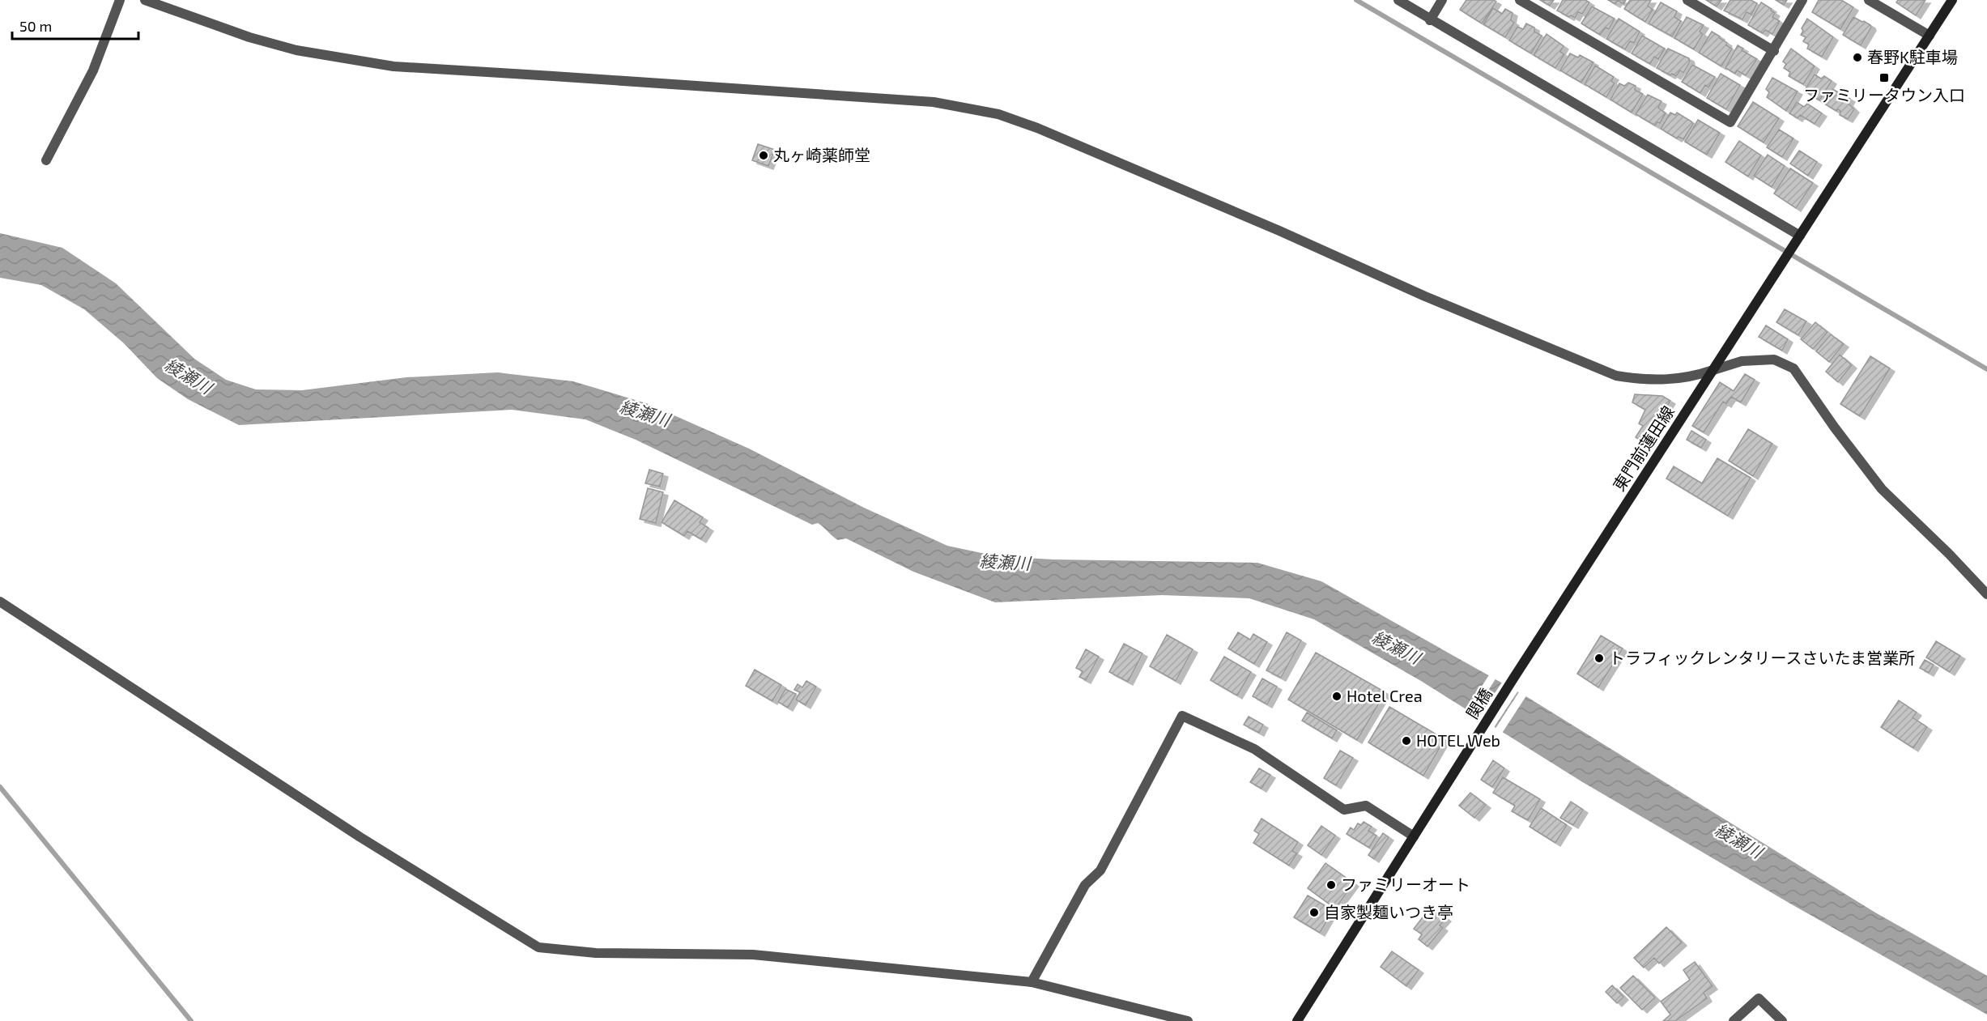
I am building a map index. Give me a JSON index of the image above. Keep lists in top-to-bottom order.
{
  "streets": {
    "main road": ["東門前蓮田線", "関橋"]
  },
  "crossings": [
    ["東門前蓮田線", "関橋"]
  ],
  "water": ["綾瀬川"],
  "places": {
    "other": [
      "春野K駐車場",
      "丸ヶ崎薬師堂",
      "トラフィックレンタリースさいたま営業所",
      "Hotel Crea",
      "HOTEL Web",
      "ファミリーオート",
      "自家製麺いつき亭"
    ],
    "transit": ["ファミリータウン入口"]
  },
  "scale_bar": "50 m"
}
